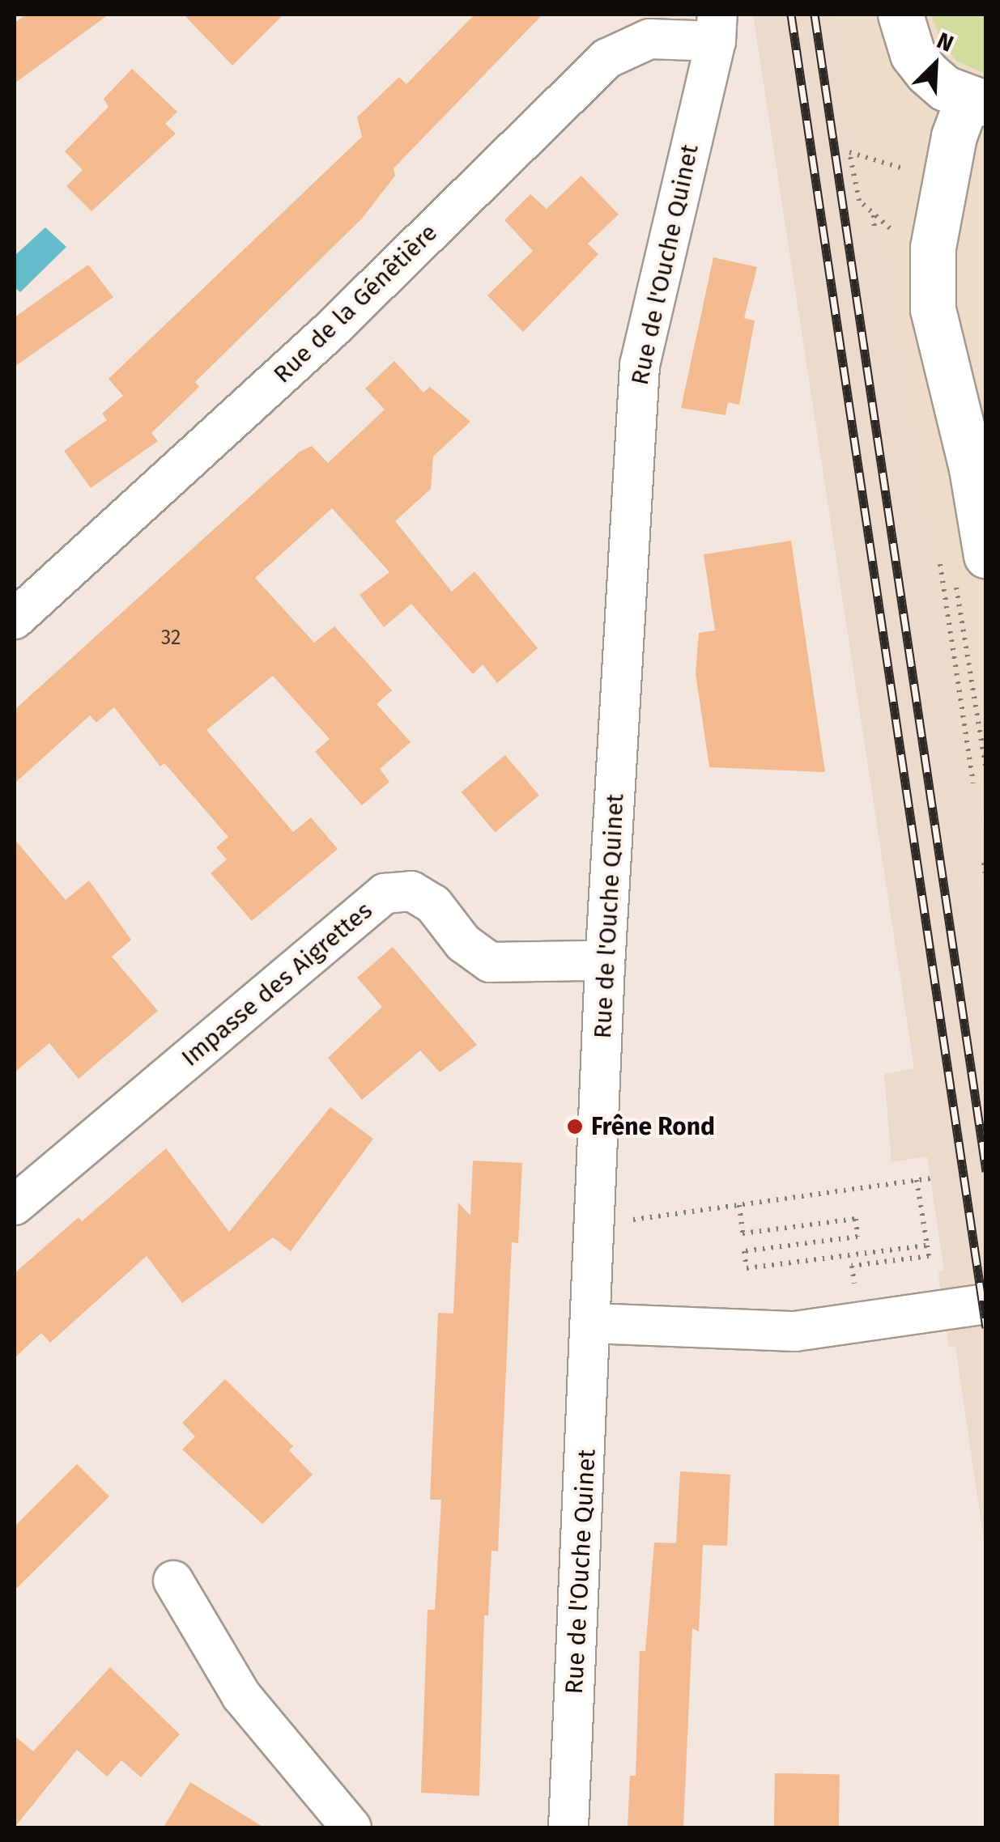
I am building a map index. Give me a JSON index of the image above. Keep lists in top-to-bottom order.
{
  "streets": {
    "street": ["Rue de l'Ouche Quinet", "Rue de la Génêtière", "Impasse des Aigrettes"]
  },
  "crossings": [
    ["Rue de l'Ouche Quinet", "Rue de la Génêtière"],
    ["Rue de l'Ouche Quinet", "Impasse des Aigrettes"]
  ],
  "places": ["Frêne Rond"],
  "house_numbers": ["32"],
  "north": "top right"
}
